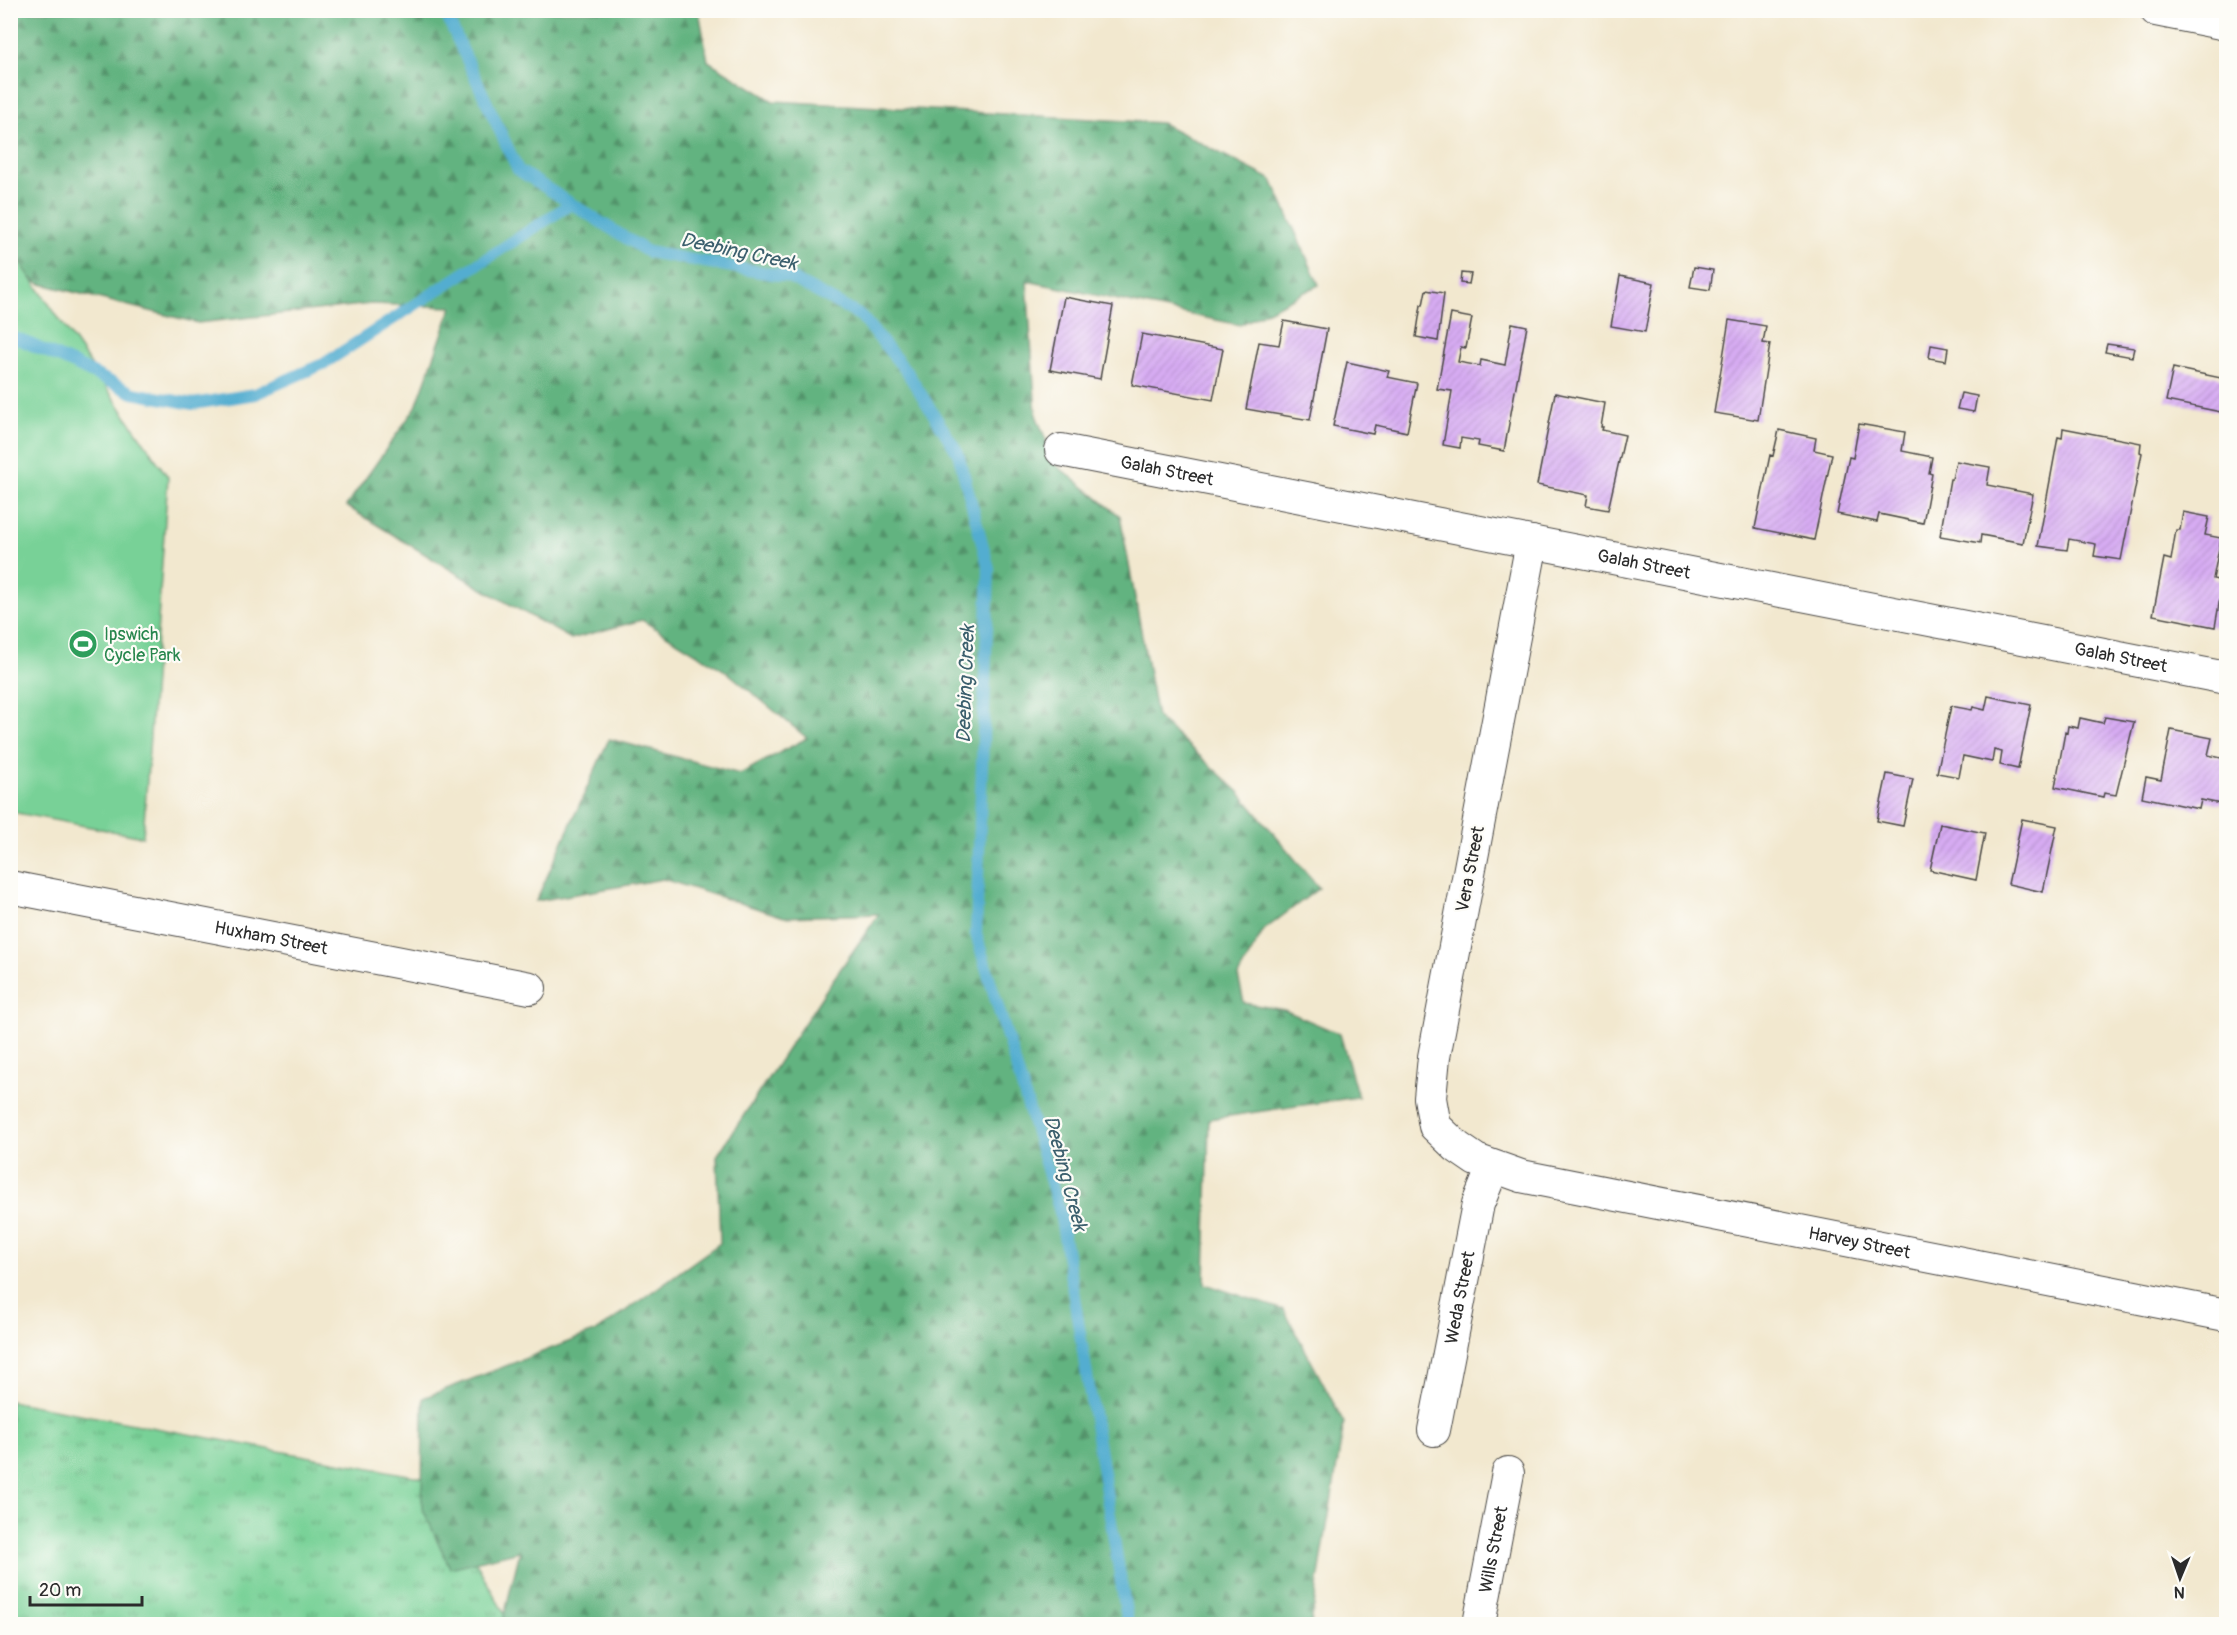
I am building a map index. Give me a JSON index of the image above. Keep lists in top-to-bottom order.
{
  "streets": {
    "street": [
      "Galah Street",
      "Vera Street",
      "Huxham Street",
      "Harvey Street",
      "Weda Street",
      "Wills Street"
    ]
  },
  "crossings": [
    ["Galah Street", "Vera Street"],
    ["Vera Street", "Harvey Street"],
    ["Vera Street", "Weda Street"],
    ["Harvey Street", "Weda Street"]
  ],
  "water": ["Deebing Creek"],
  "places": {
    "sports": ["Ipswich Cycle Park"]
  },
  "scale_bar": "20 m",
  "north": "bottom"
}
